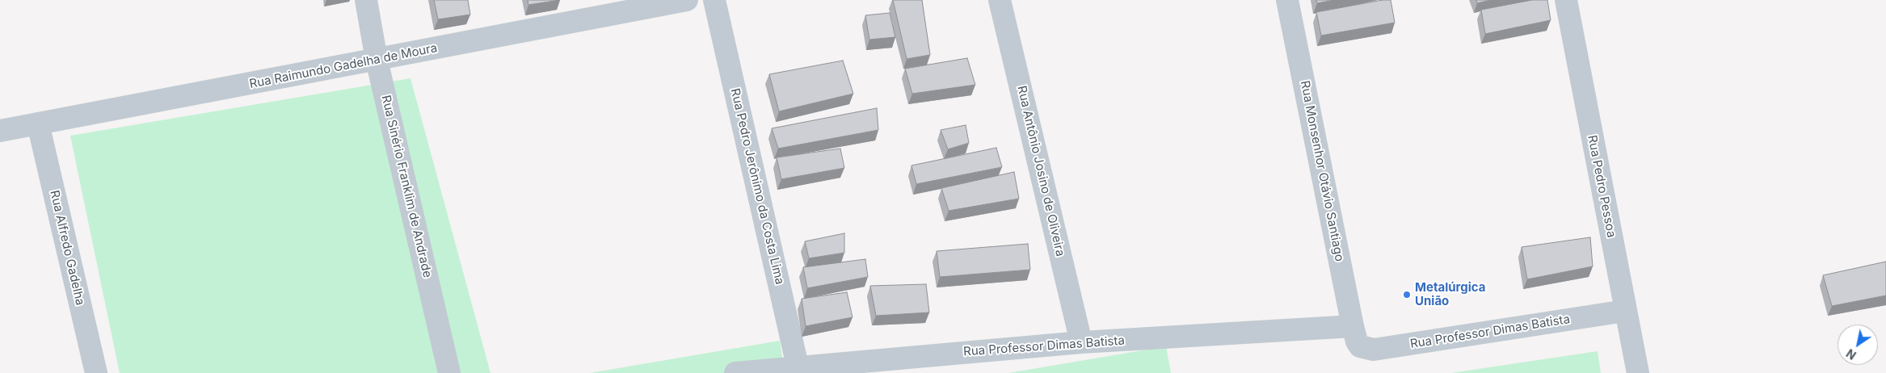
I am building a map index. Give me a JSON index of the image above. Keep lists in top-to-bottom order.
{
  "streets": {
    "street": [
      "Rua Raimundo Gadelha de Moura",
      "Rua Antônio Josino de Oliveira",
      "Rua Monsenhor Otávio Santiago",
      "Rua Sinério Franklim de Andrade",
      "Rua Pedro Jerônimo da Costa Lima",
      "Rua Pedro Pessoa",
      "Rua Alfredo Gadelha",
      "Rua Professor Dimas Batista"
    ]
  },
  "crossings": [
    ["Rua Raimundo Gadelha de Moura", "Rua Sinério Franklim de Andrade"],
    ["Rua Raimundo Gadelha de Moura", "Rua Alfredo Gadelha"],
    ["Rua Antônio Josino de Oliveira", "Rua Professor Dimas Batista"],
    ["Rua Monsenhor Otávio Santiago", "Rua Professor Dimas Batista"],
    ["Rua Pedro Jerônimo da Costa Lima", "Rua Professor Dimas Batista"],
    ["Rua Pedro Pessoa", "Rua Professor Dimas Batista"]
  ],
  "places": ["Metalúrgica União"],
  "north": "bottom left"
}
